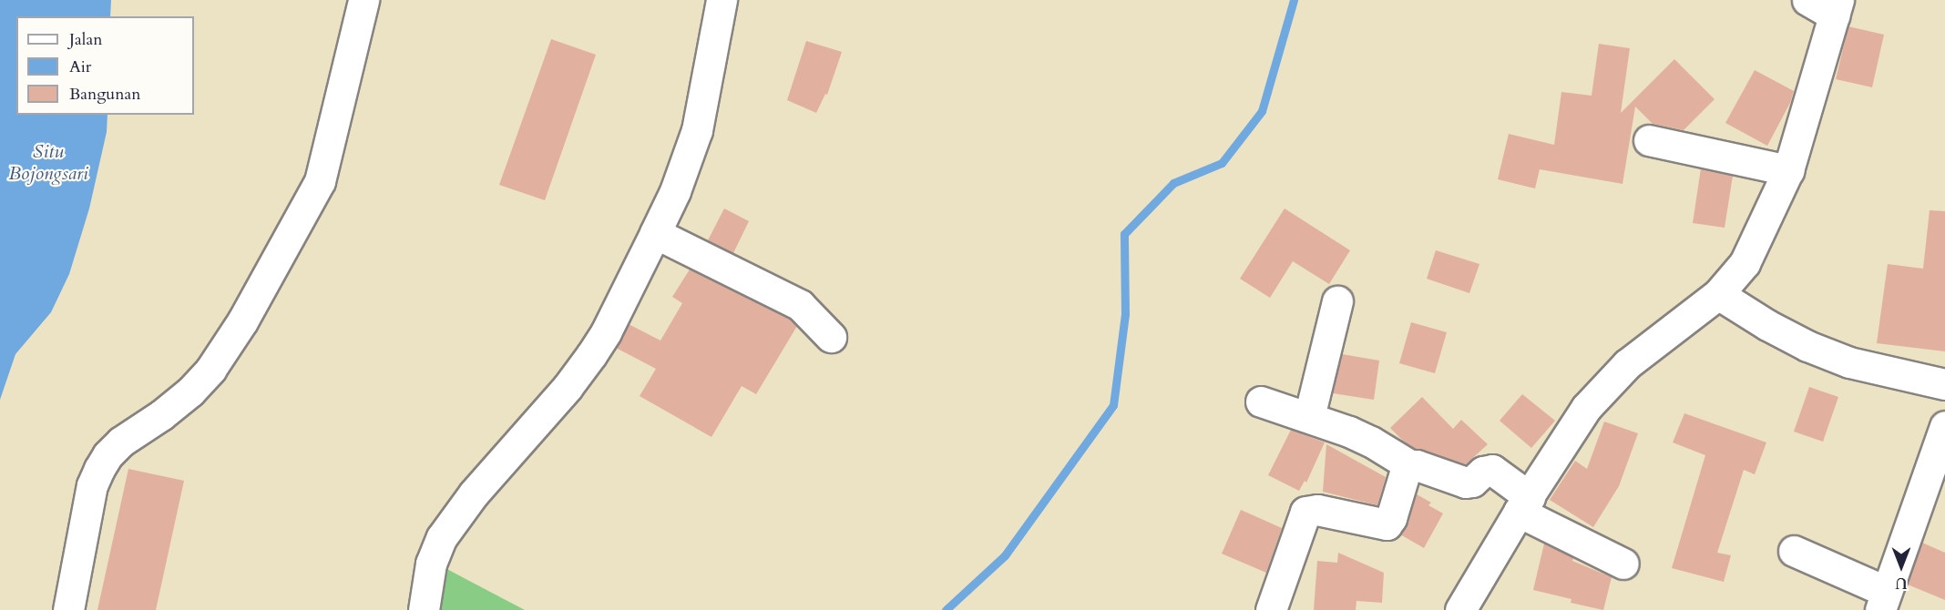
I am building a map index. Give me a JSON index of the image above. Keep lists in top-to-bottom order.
{
  "water": ["Situ Bojongsari"],
  "legend": ["Jalan", "Air", "Bangunan"],
  "north": "bottom"
}
